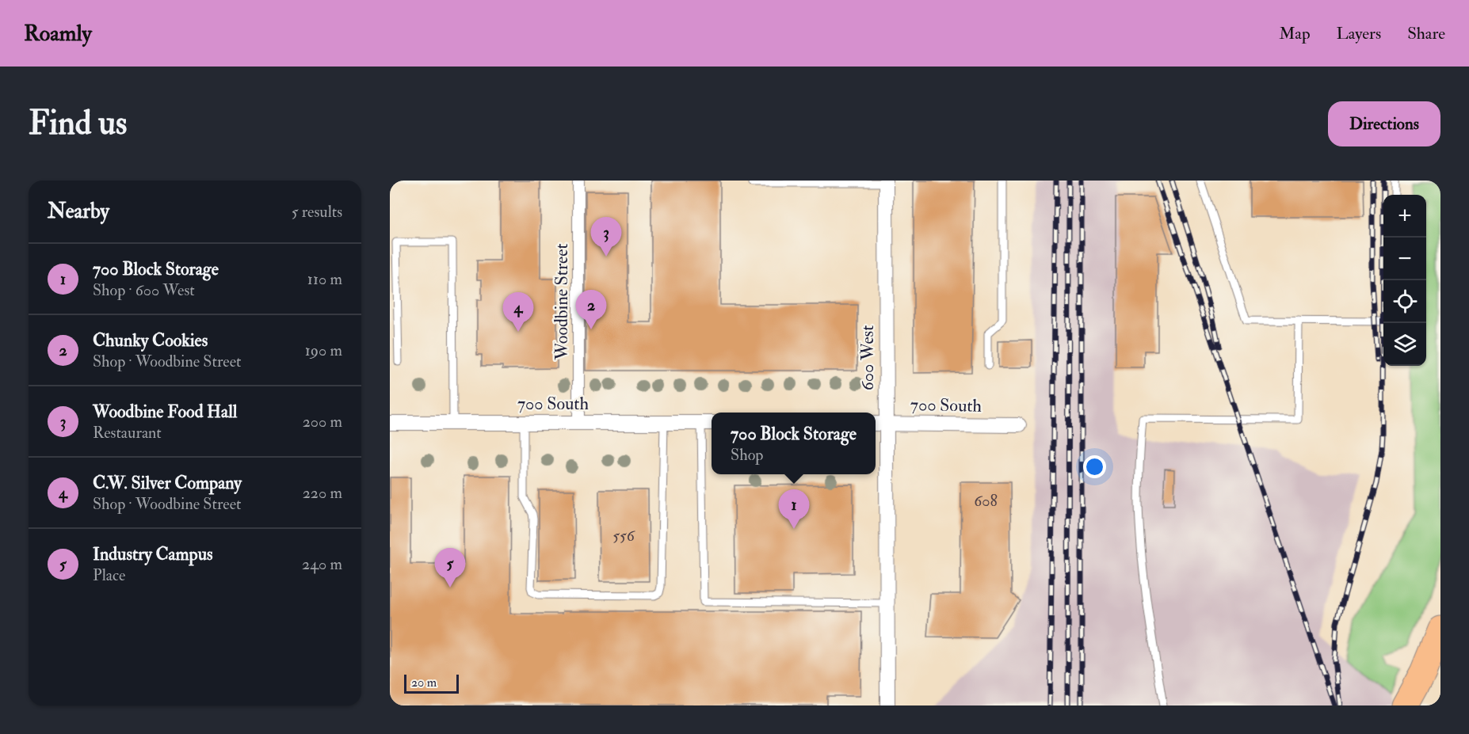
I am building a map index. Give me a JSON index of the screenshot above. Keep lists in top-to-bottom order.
{
  "streets": {
    "street": ["Woodbine Street", "600 West", "700 South"]
  },
  "crossings": [
    ["Woodbine Street", "700 South"],
    ["600 West", "700 South"]
  ],
  "house_numbers": ["608", "556"],
  "scale_bar": "20 m",
  "page": {
    "header": "Roamly",
    "nav": ["Map", "Layers", "Share"],
    "buttons": "Directions",
    "title": "Find us",
    "heading": ["Nearby", "5 results"],
    "map_buttons": ["+", "−"],
    "pins": [
      "3",
      "2",
      "4",
      "1",
      "5"
    ],
    "list": [
      {
        "mark": "1",
        "name": "700 Block Storage",
        "note": "Shop · 600 West",
        "value": "110 m"
      },
      {
        "mark": "2",
        "name": "Chunky Cookies",
        "note": "Shop · Woodbine Street",
        "value": "190 m"
      },
      {
        "mark": "3",
        "name": "Woodbine Food Hall",
        "note": "Restaurant",
        "value": "200 m"
      },
      {
        "mark": "4",
        "name": "C.W. Silver Company",
        "note": "Shop · Woodbine Street",
        "value": "220 m"
      },
      {
        "mark": "5",
        "name": "Industry Campus",
        "note": "Place",
        "value": "240 m"
      }
    ],
    "popup": ["700 Block Storage", "Shop"],
    "scale": "20 m"
  }
}
